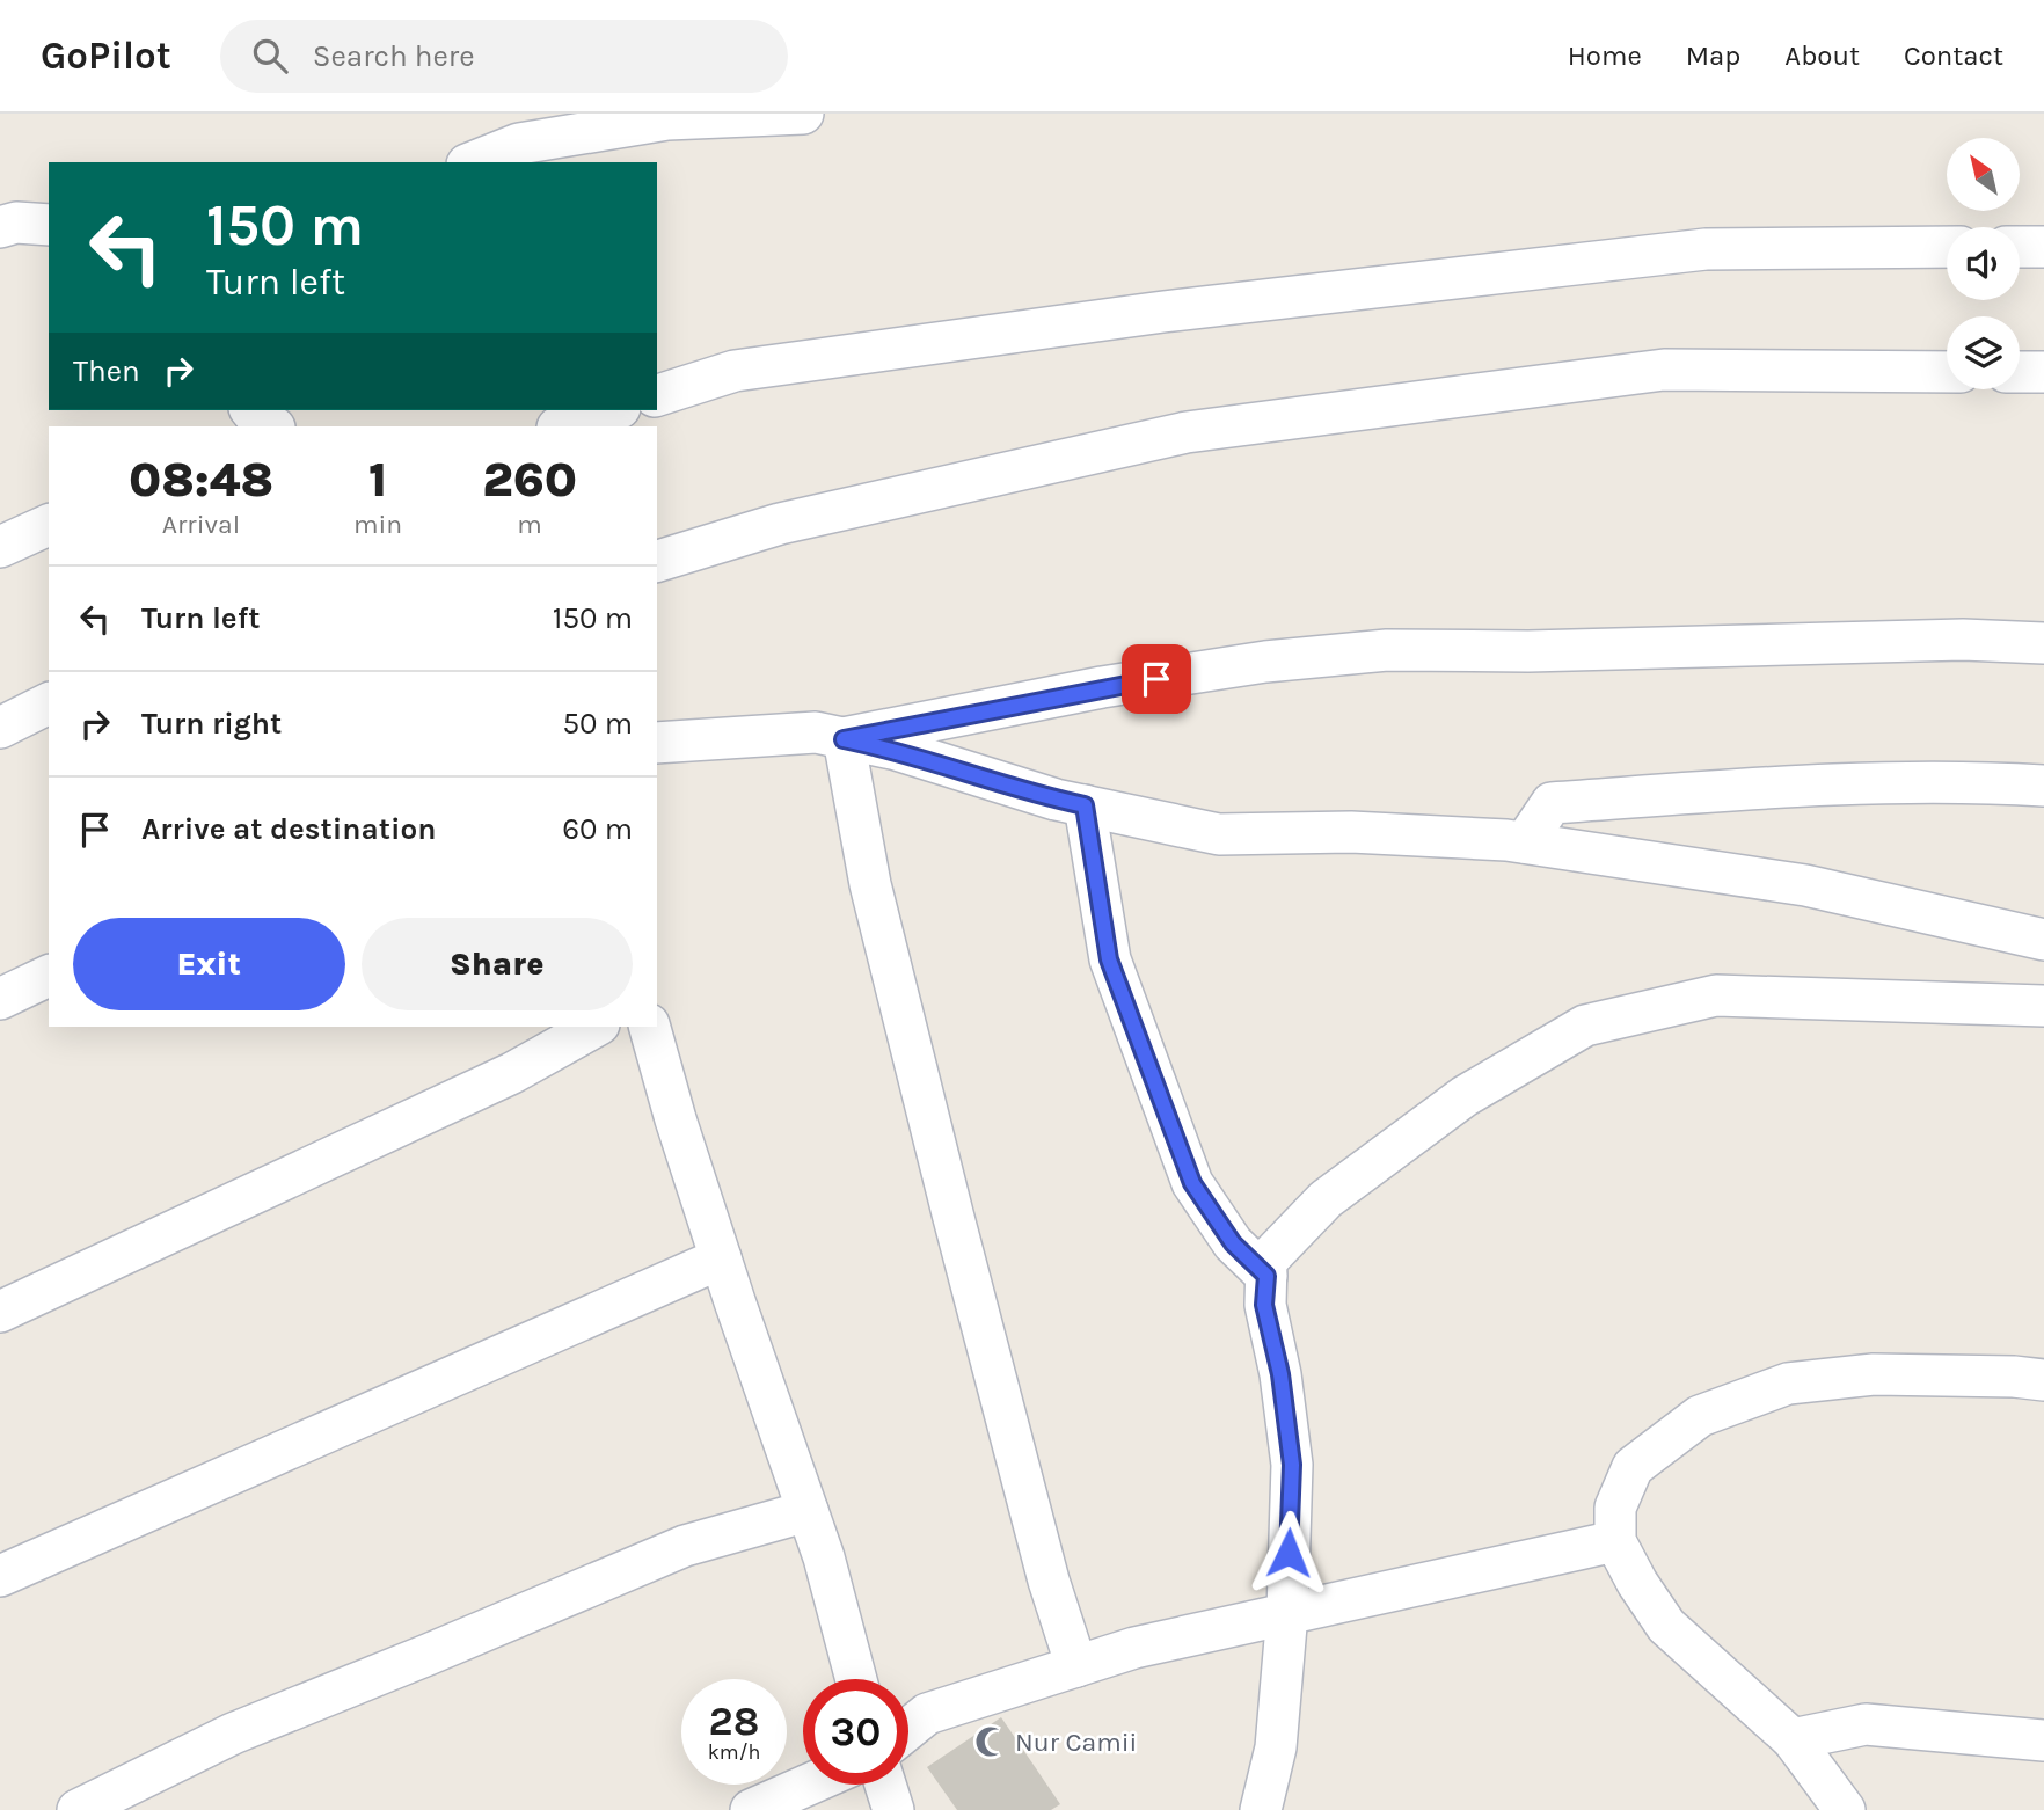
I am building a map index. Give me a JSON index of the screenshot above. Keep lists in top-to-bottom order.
{
  "places": {
    "mosque": ["Nur Camii"]
  },
  "north": "top left",
  "page": {
    "header": "GoPilot",
    "search": "Search here",
    "nav": [
      "Home",
      "Map",
      "About",
      "Contact"
    ],
    "turn": ["150 m", "Turn left"],
    "then": "Then",
    "eta": [
      "08:48",
      "Arrival",
      "1",
      "min",
      "260",
      "m"
    ],
    "list": [
      {
        "name": "Turn left",
        "value": "150 m"
      },
      {
        "name": "Turn right",
        "value": "50 m"
      },
      {
        "name": "Arrive at destination",
        "value": "60 m"
      }
    ],
    "buttons": ["Exit", "Share"],
    "speed": "28 km/h",
    "limit": "30"
  }
}
